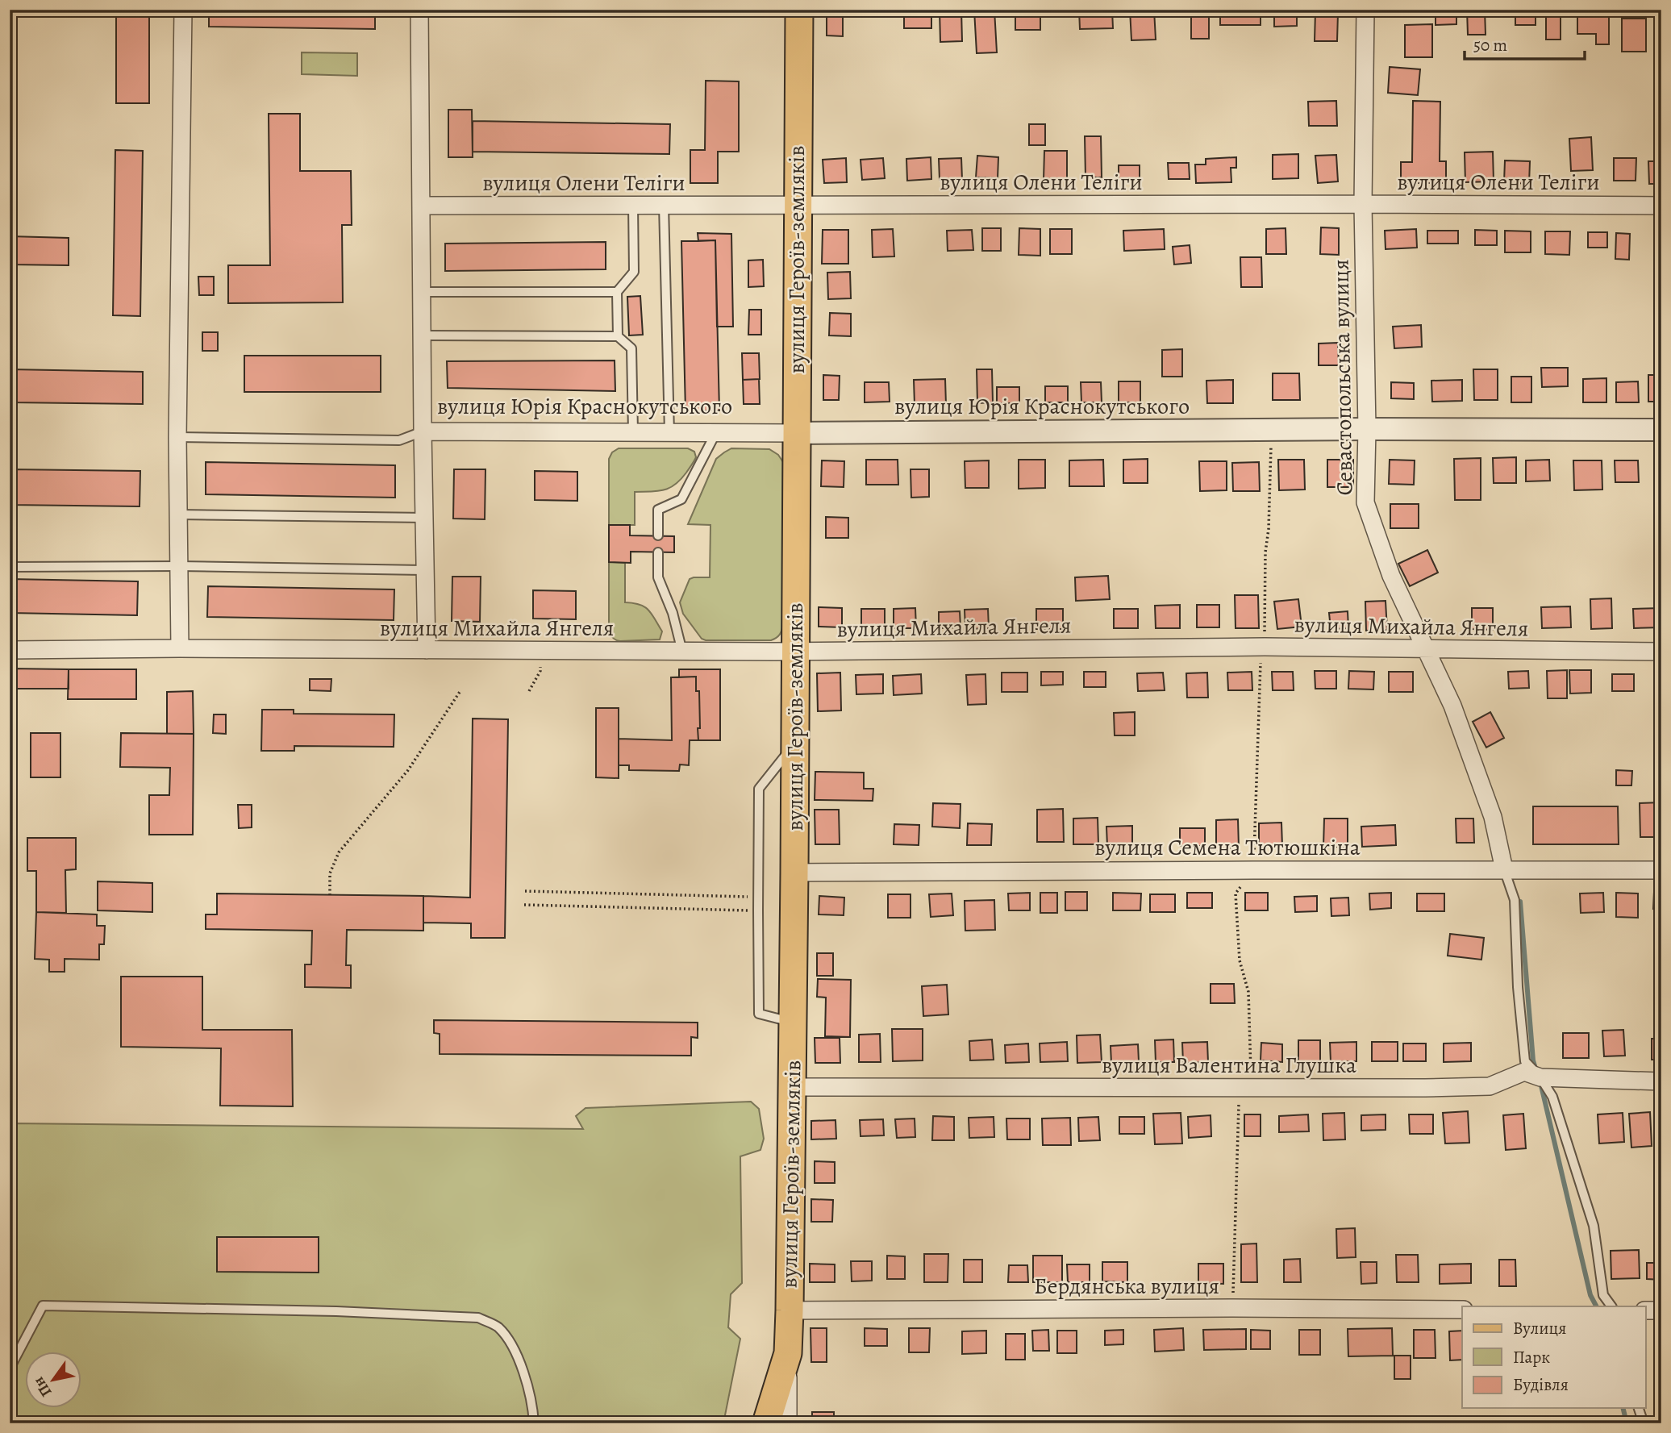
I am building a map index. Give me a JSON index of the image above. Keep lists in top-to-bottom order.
{
  "streets": {
    "main road": ["вулиця Героїв-земляків"],
    "street": [
      "вулиця Олени Теліги",
      "Севастопольська вулиця",
      "вулиця Юрія Краснокутського",
      "вулиця Михайла Янгеля",
      "вулиця Семена Тютюшкіна",
      "вулиця Валентина Глушка",
      "Бердянська вулиця"
    ]
  },
  "crossings": [
    ["вулиця Олени Теліги", "вулиця Героїв-земляків"],
    ["вулиця Олени Теліги", "Севастопольська вулиця"],
    ["вулиця Героїв-земляків", "вулиця Юрія Краснокутського"],
    ["вулиця Героїв-земляків", "вулиця Михайла Янгеля"],
    ["вулиця Героїв-земляків", "вулиця Семена Тютюшкіна"],
    ["вулиця Героїв-земляків", "вулиця Валентина Глушка"],
    ["вулиця Героїв-земляків", "Бердянська вулиця"],
    ["Севастопольська вулиця", "вулиця Юрія Краснокутського"],
    ["Севастопольська вулиця", "вулиця Михайла Янгеля"],
    ["Севастопольська вулиця", "вулиця Семена Тютюшкіна"],
    ["Севастопольська вулиця", "вулиця Валентина Глушка"]
  ],
  "legend": ["Вулиця", "Парк", "Будівля"],
  "scale_bar": "50 m",
  "north": "bottom left"
}
